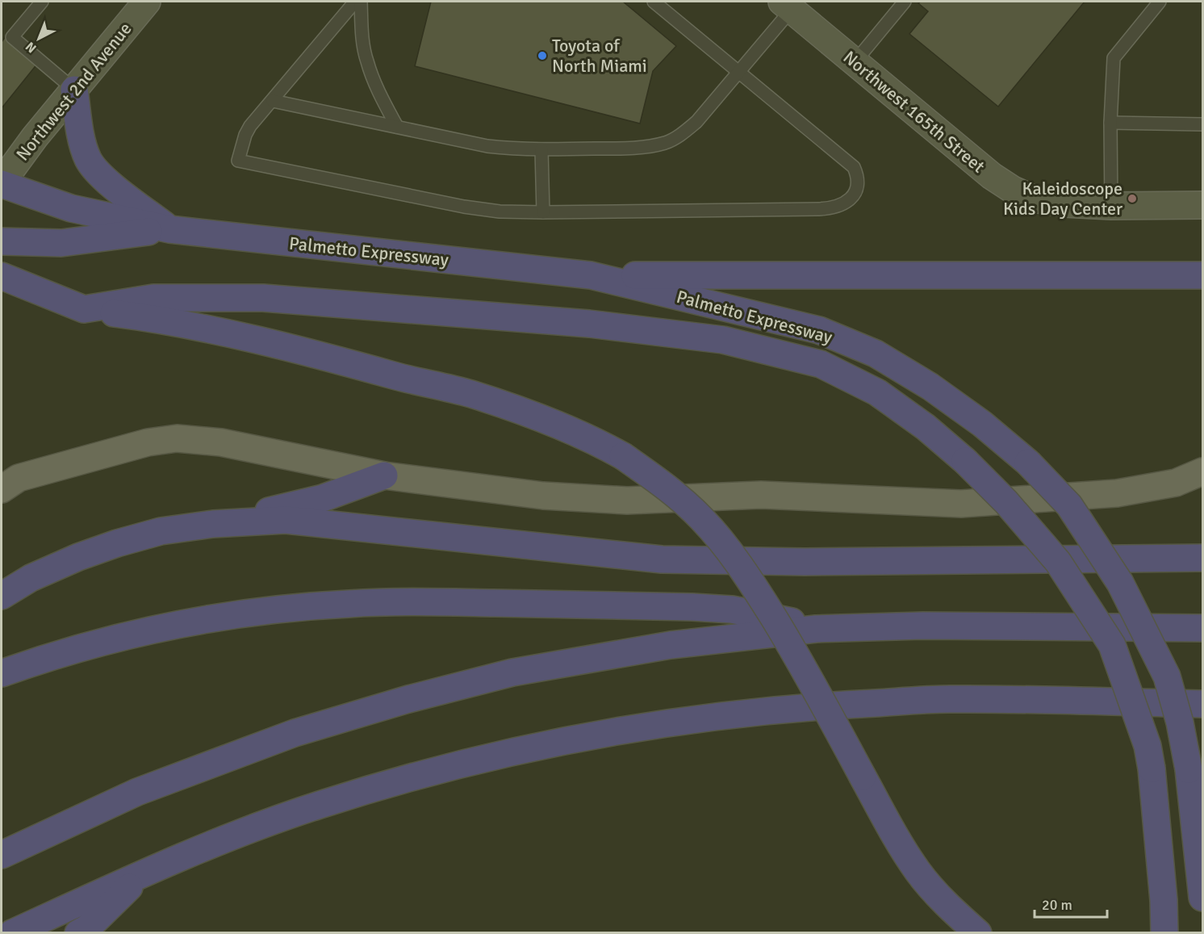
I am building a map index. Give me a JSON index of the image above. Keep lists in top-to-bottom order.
{
  "streets": {
    "highway": ["Palmetto Expressway"],
    "street": ["Northwest 2nd Avenue", "Northwest 165th Street"]
  },
  "crossings": [
    ["Northwest 2nd Avenue", "Palmetto Expressway"]
  ],
  "places": ["Toyota of North Miami", "Kaleidoscope Kids Day Center"],
  "scale_bar": "20 m",
  "north": "bottom left"
}
